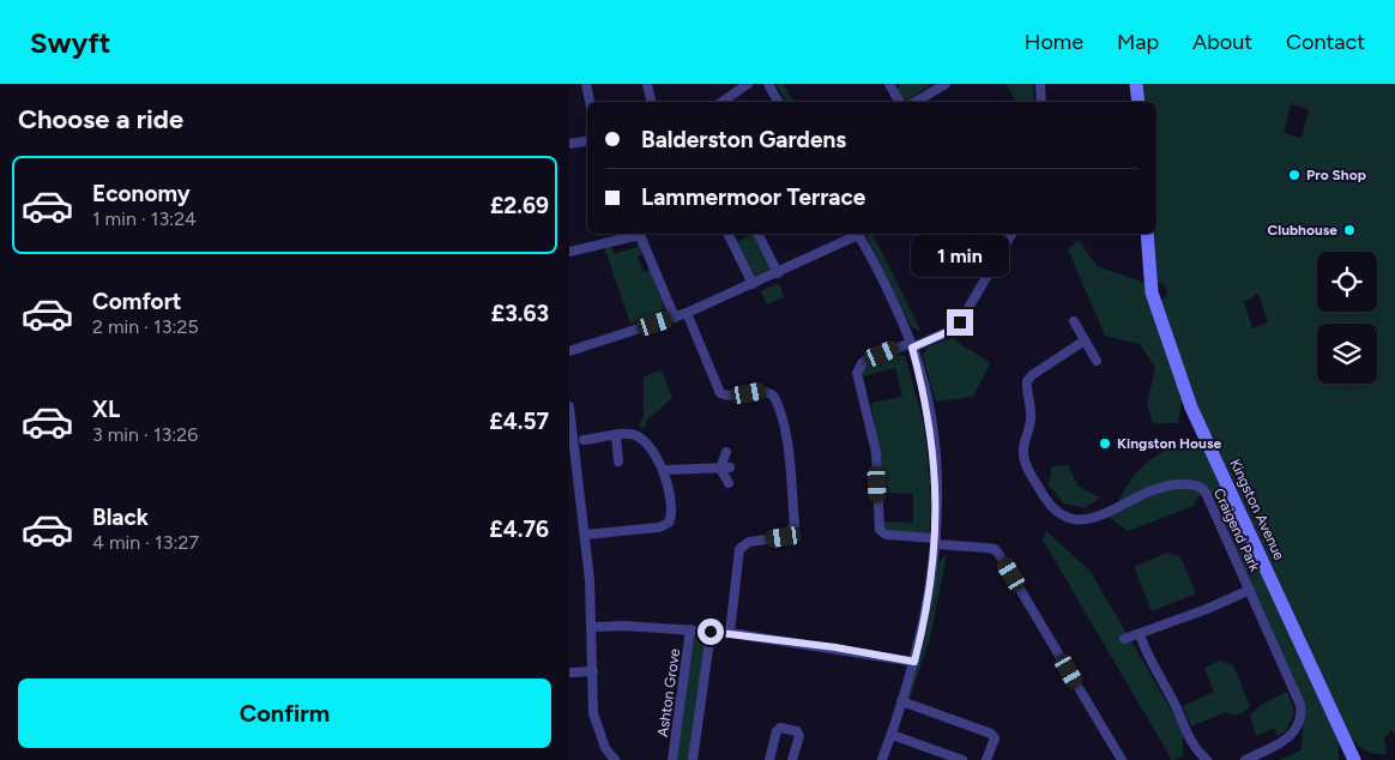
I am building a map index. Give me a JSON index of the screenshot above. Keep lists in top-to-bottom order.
{
  "streets": {
    "street": ["Kingston Avenue", "Craigend Park", "Ashton Grove"]
  },
  "places": ["Pro Shop", "Clubhouse", "Kingston House"],
  "page": {
    "header": "Swyft",
    "nav": [
      "Home",
      "Map",
      "About",
      "Contact"
    ],
    "heading": "Choose a ride",
    "banner": ["Balderston Gardens", "Lammermoor Terrace"],
    "list": [
      {
        "name": "Economy",
        "note": "1 min · 13:24",
        "value": "£2.69"
      },
      {
        "name": "Comfort",
        "note": "2 min · 13:25",
        "value": "£3.63"
      },
      {
        "name": "XL",
        "note": "3 min · 13:26",
        "value": "£4.57"
      },
      {
        "name": "Black",
        "note": "4 min · 13:27",
        "value": "£4.76"
      }
    ],
    "bubble": "1 min",
    "buttons": "Confirm"
  }
}
